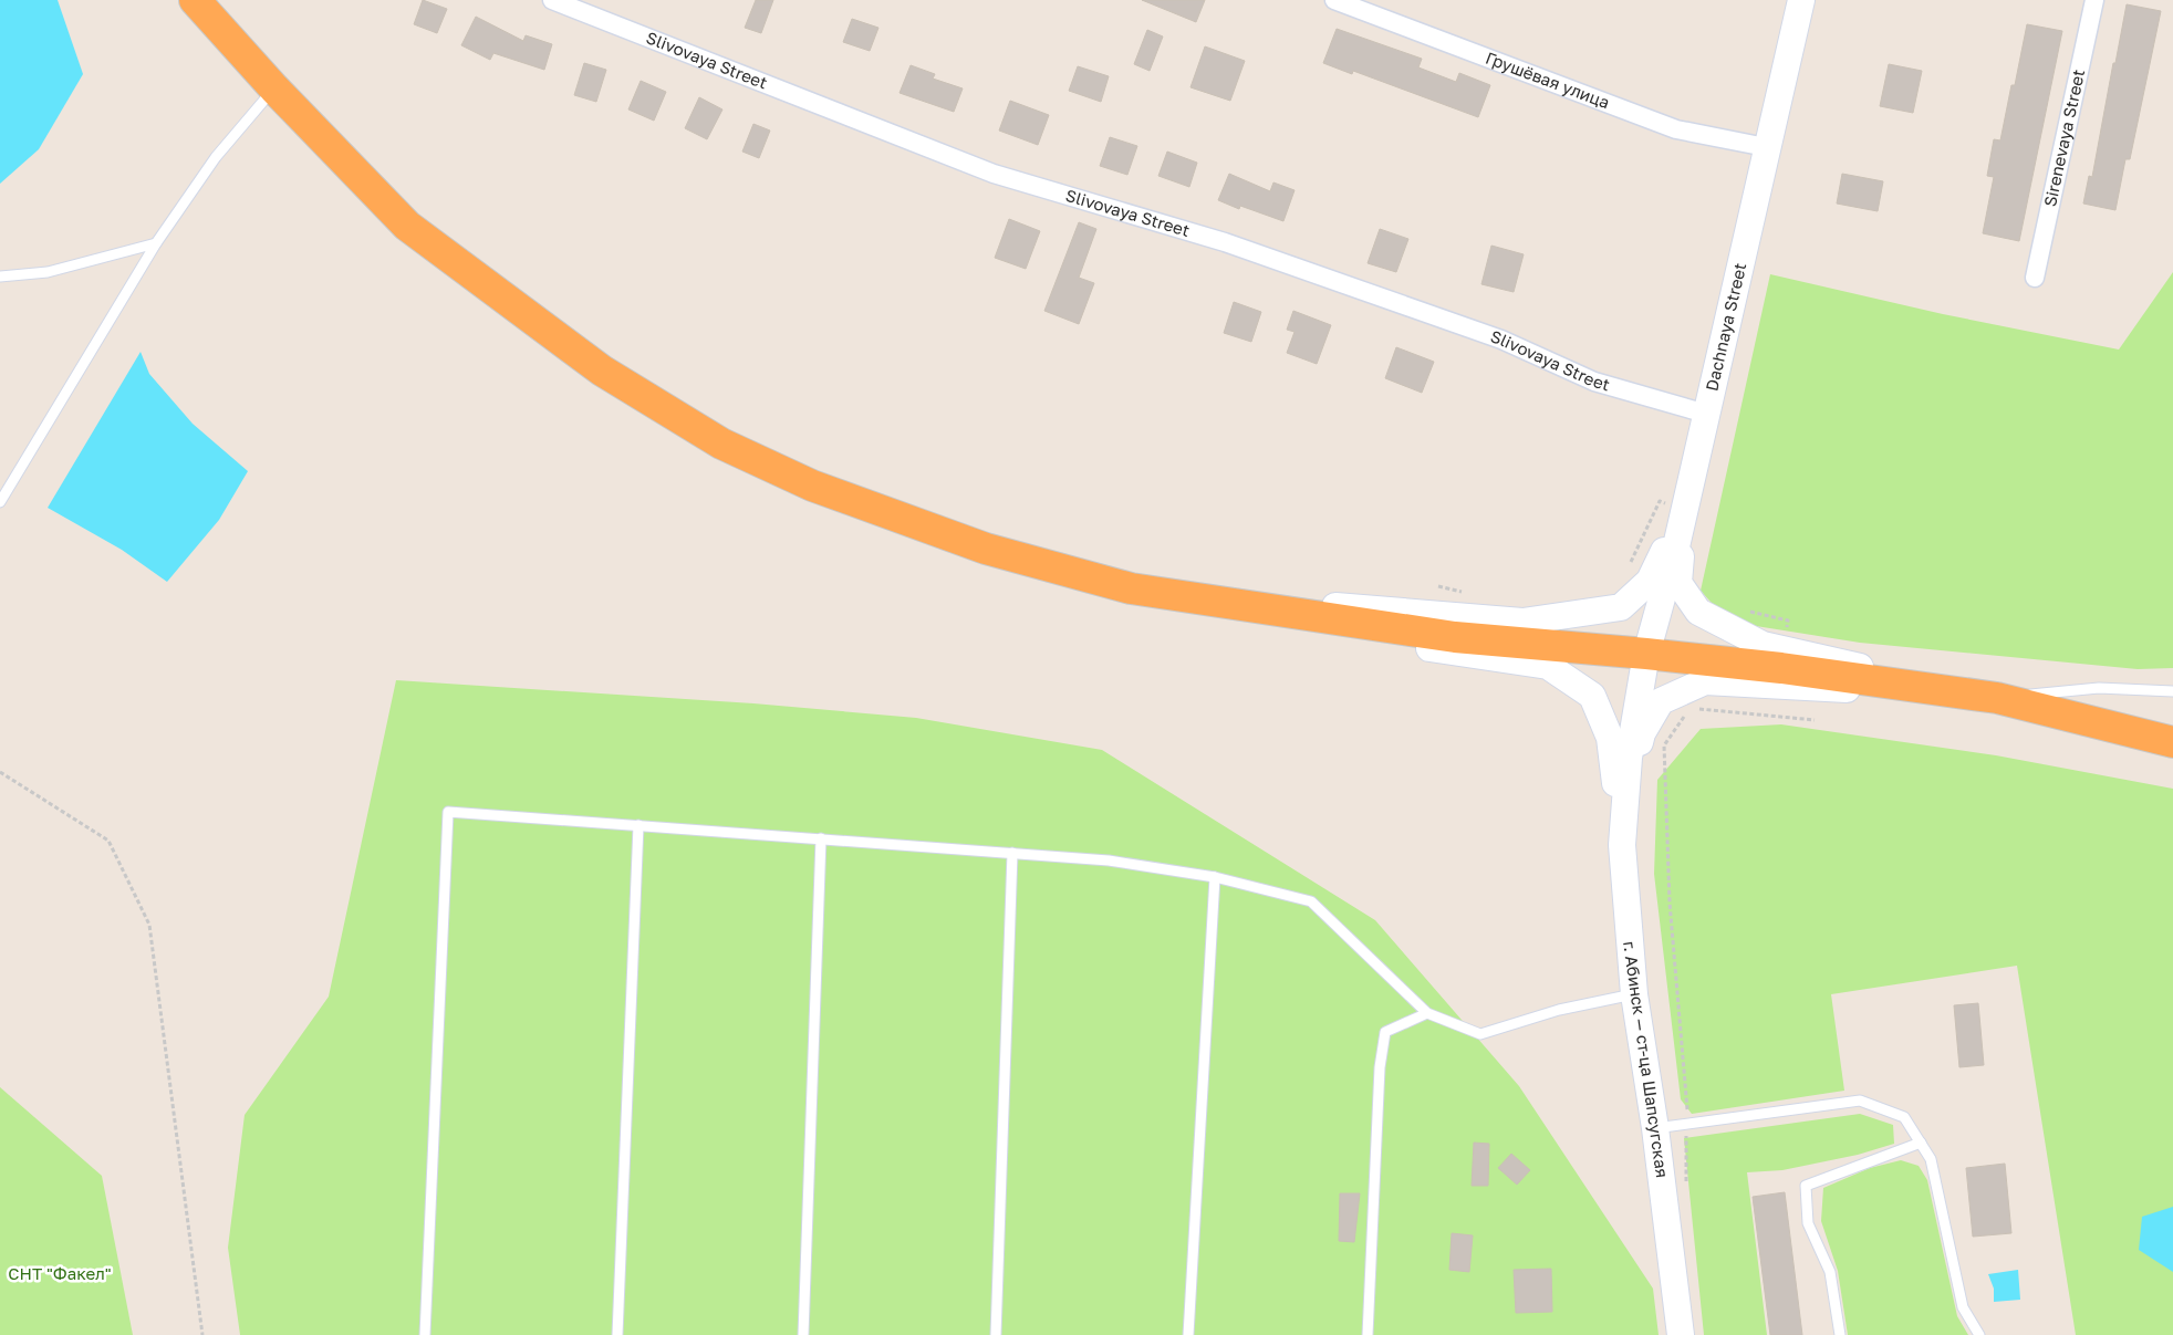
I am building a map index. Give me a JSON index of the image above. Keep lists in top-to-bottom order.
{
  "streets": {
    "main road": ["Dachnaya Street", "г. Абинск — ст-ца Шапсугская"],
    "street": ["Slivovaya Street", "Грушёвая улица", "Sirenevaya Street"]
  },
  "crossings": [
    ["Slivovaya Street", "Dachnaya Street"],
    ["Грушёвая улица", "Dachnaya Street"],
    ["Dachnaya Street", "г. Абинск — ст-ца Шапсугская"]
  ],
  "parks": ["СНТ \"Факел\""]
}
